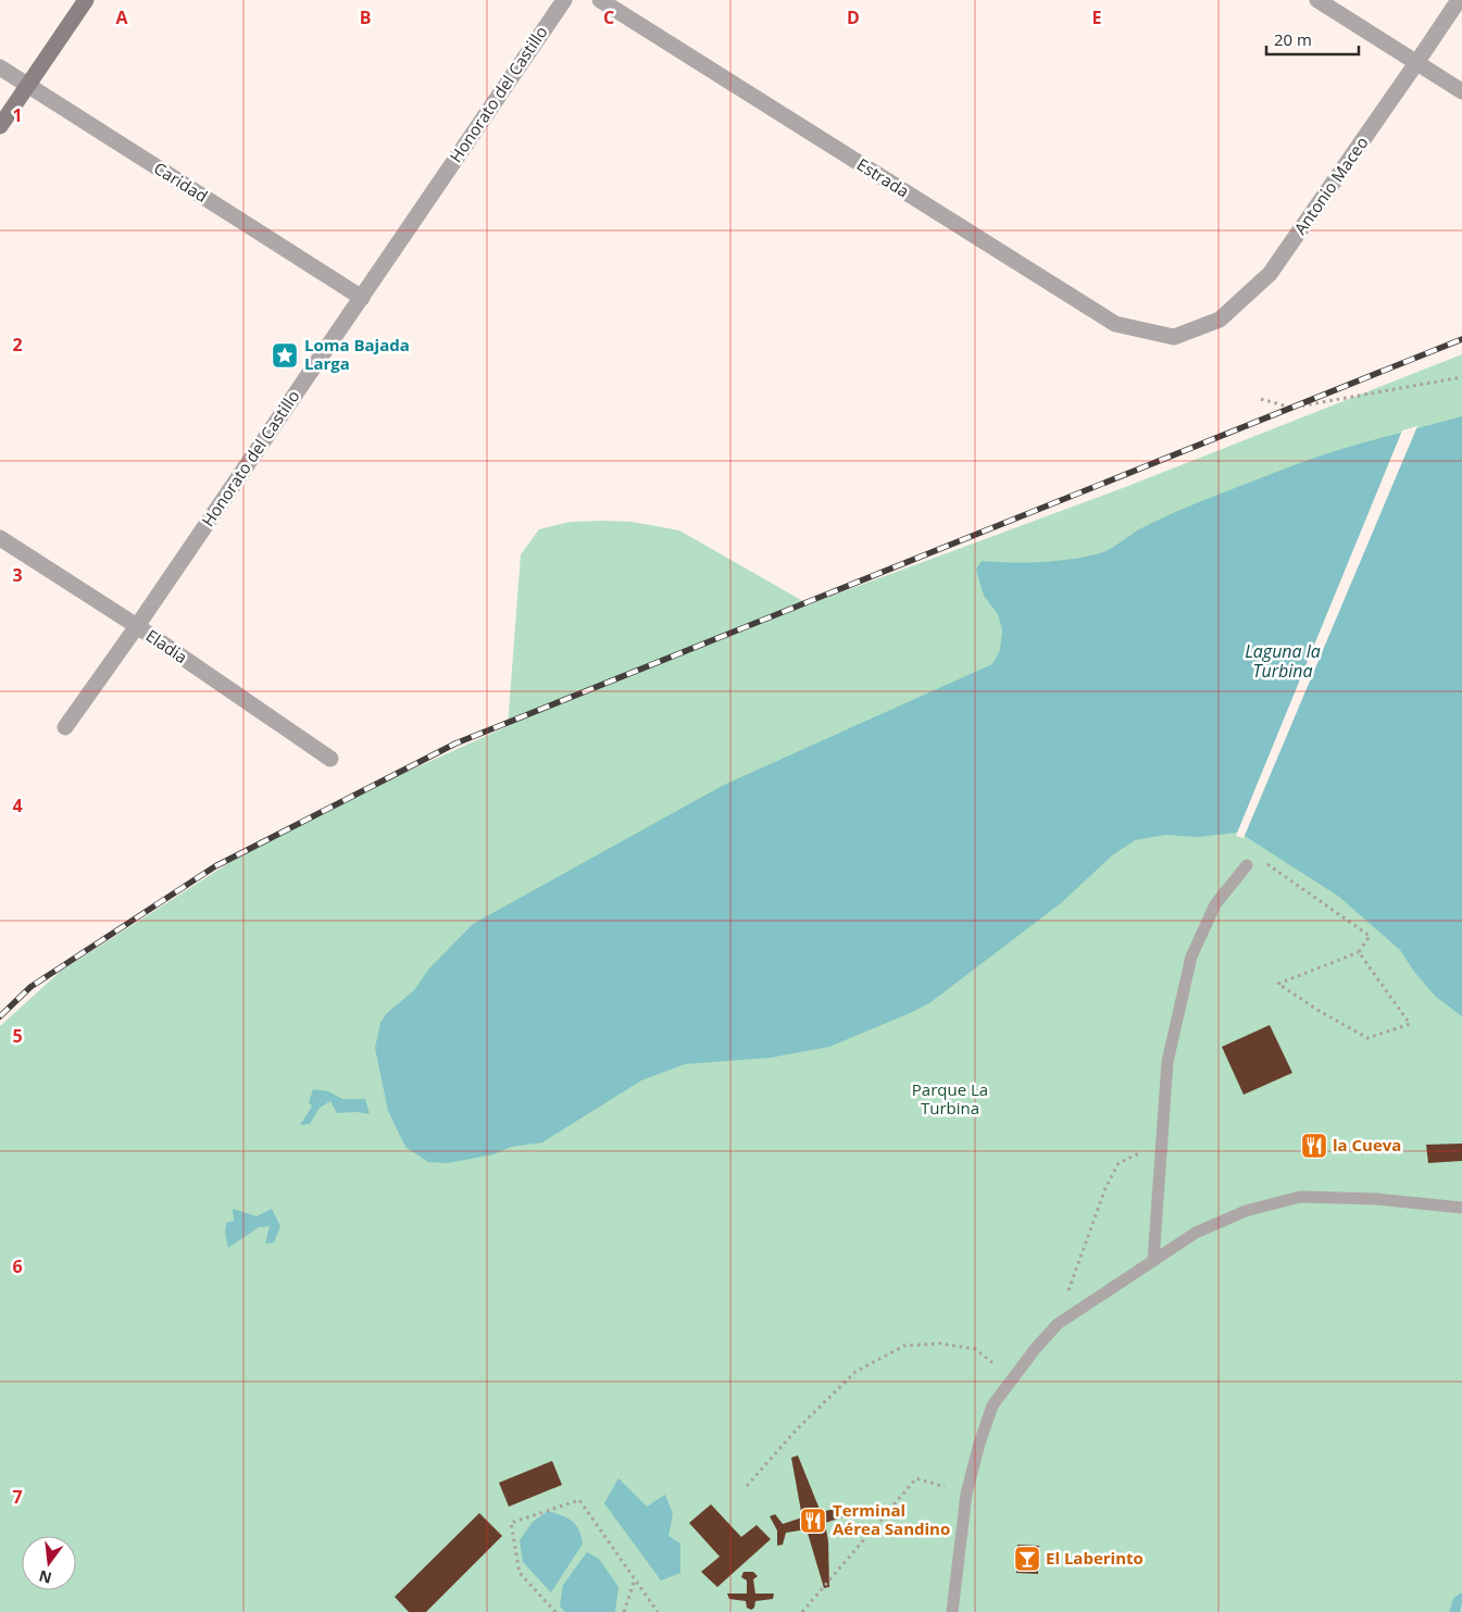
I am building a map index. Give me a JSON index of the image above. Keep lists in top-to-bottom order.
{
  "streets": {
    "street": [
      "Honorato del Castillo",
      "Estrada",
      "Caridad",
      "Antonio Maceo",
      "Eladia"
    ]
  },
  "crossings": [
    ["Honorato del Castillo", "Caridad"],
    ["Honorato del Castillo", "Eladia"],
    ["Estrada", "Antonio Maceo"]
  ],
  "water": ["Laguna la Turbina"],
  "parks": ["Parque La Turbina"],
  "places": {
    "place": ["Loma Bajada Larga"],
    "restaurant": ["la Cueva", "Terminal Aérea Sandino"],
    "bar": ["El Laberinto"]
  },
  "scale_bar": "20 m",
  "north": "bottom",
  "grid": {
    "columns": [
      "A",
      "B",
      "C",
      "D",
      "E"
    ],
    "rows": [
      "1",
      "2",
      "3",
      "4",
      "5",
      "6",
      "7"
    ]
  }
}
